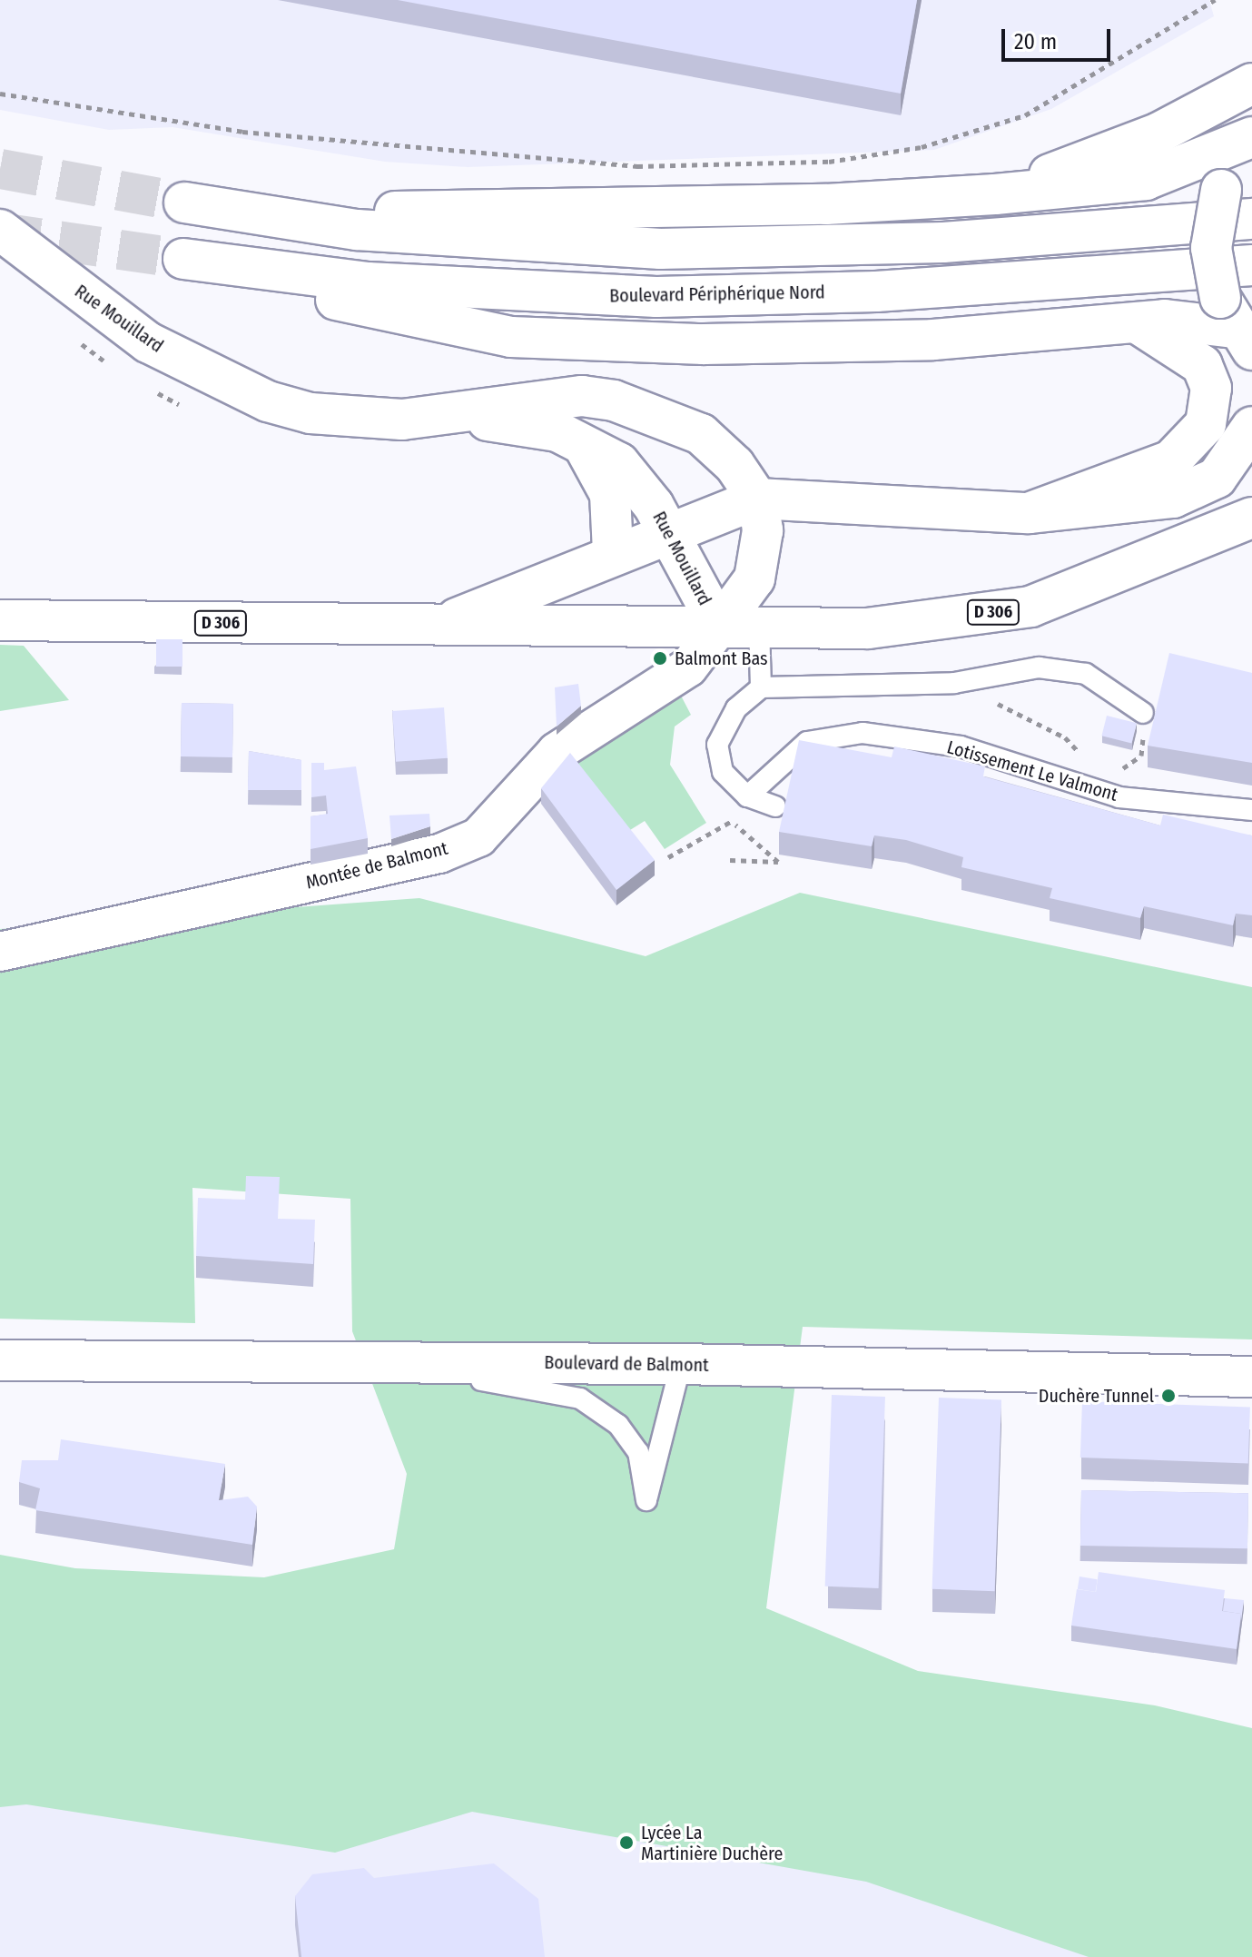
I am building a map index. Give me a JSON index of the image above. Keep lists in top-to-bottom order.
{
  "streets": {
    "main road": [
      "Boulevard Périphérique Nord",
      "Rue Mouillard",
      "D 306",
      "Boulevard de Balmont"
    ],
    "street": ["Montée de Balmont"],
    "lane": ["Lotissement Le Valmont"]
  },
  "crossings": [
    ["Rue Mouillard", "D 306"],
    ["Rue Mouillard", "Montée de Balmont"],
    ["D 306", "Montée de Balmont"]
  ],
  "places": ["Balmont Bas", "Duchère Tunnel", "Lycée La Martinière Duchère"],
  "scale_bar": "20 m"
}
